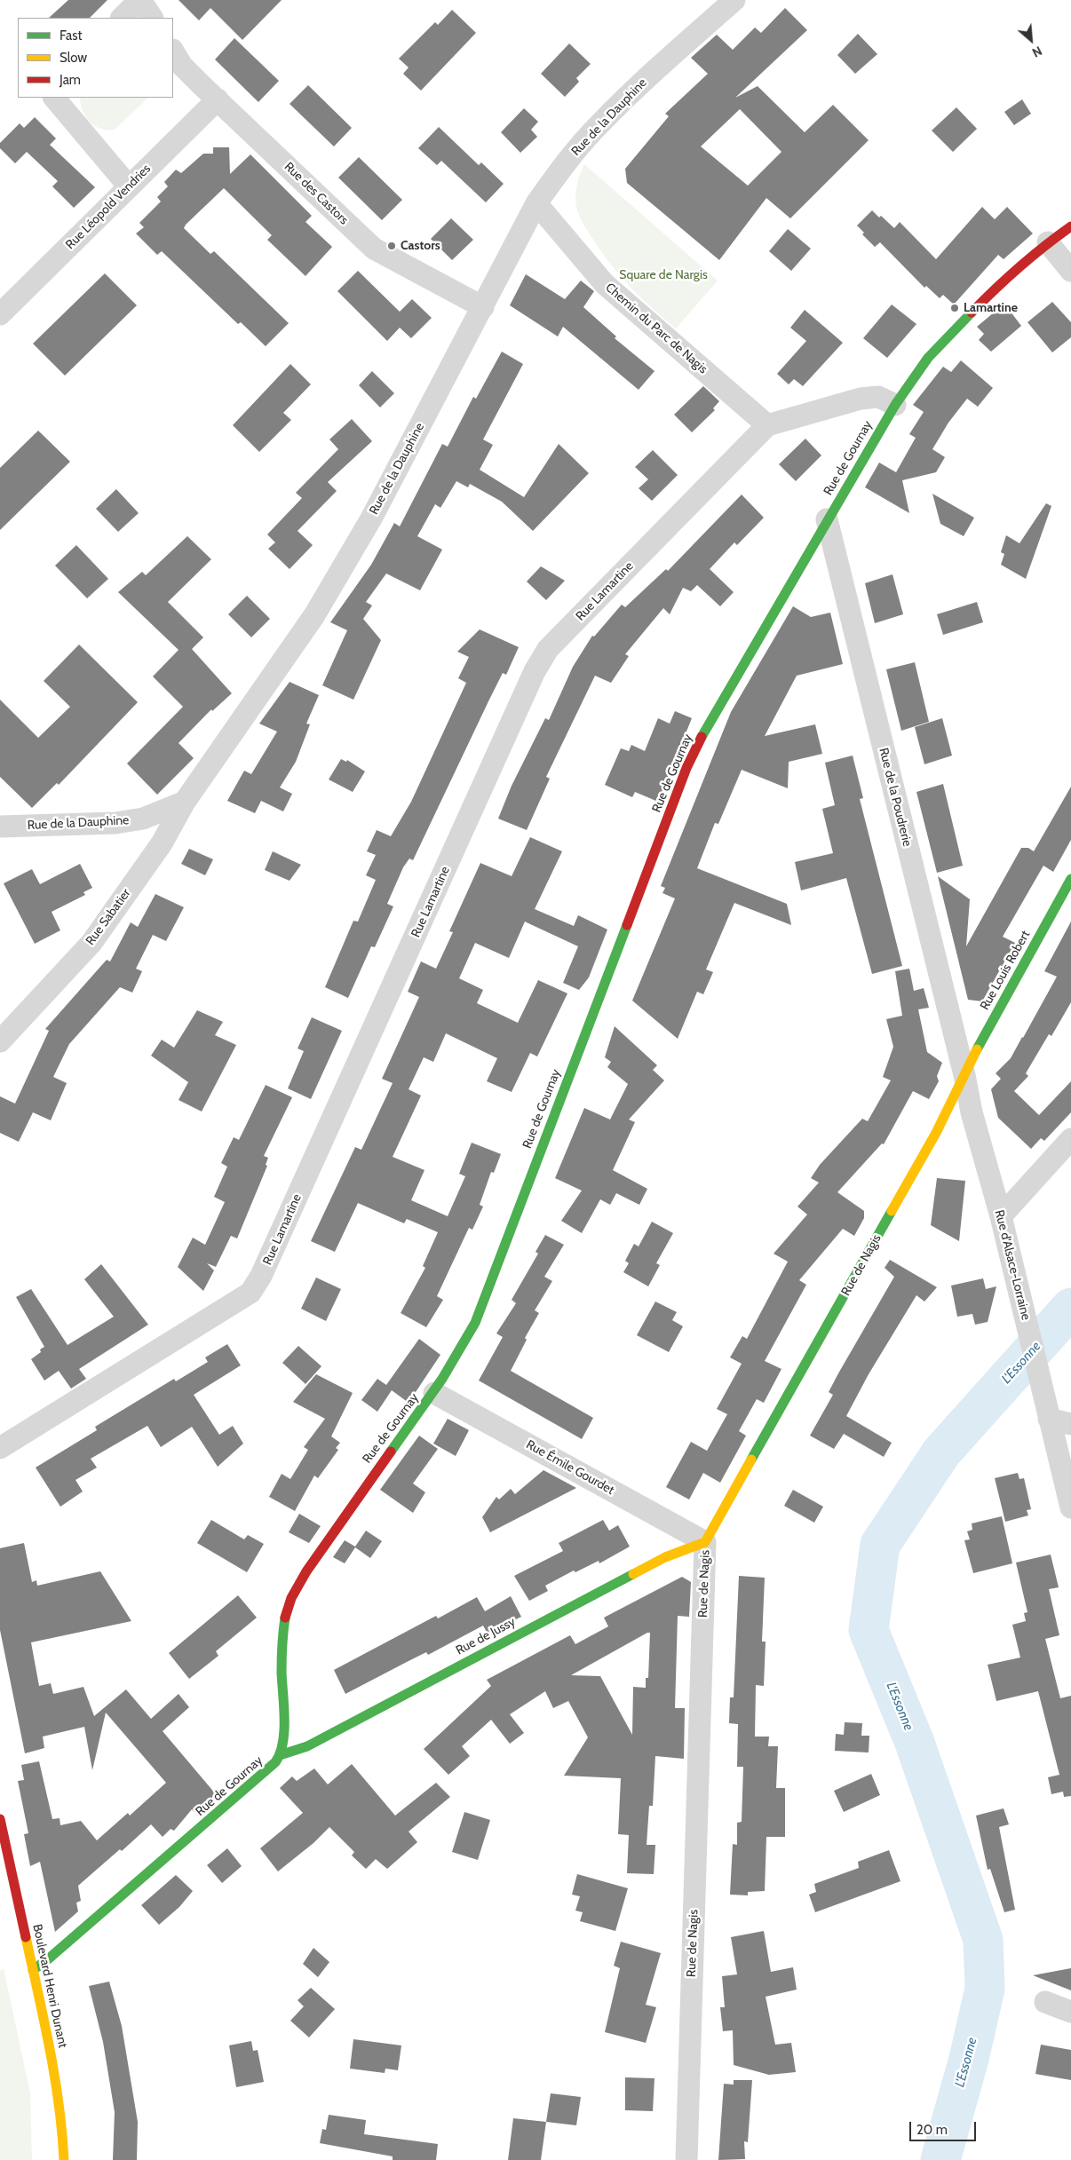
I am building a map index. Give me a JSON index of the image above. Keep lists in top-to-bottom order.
{
  "streets": {
    "street": [
      "Rue de la Dauphine",
      "Rue des Castors",
      "Rue Léopold Vendries",
      "Chemin du Parc de Nagis",
      "Rue de Gournay",
      "Rue Lamartine",
      "Rue de la Poudrerie",
      "Rue Sabatier",
      "Rue Louis Robert",
      "Rue de Nagis",
      "Rue d'Alsace-Lorraine",
      "Rue Émile Gourdet",
      "Rue de Jussy",
      "Boulevard Henri Dunant"
    ]
  },
  "crossings": [
    ["Rue de la Dauphine", "Rue des Castors"],
    ["Rue de la Dauphine", "Chemin du Parc de Nagis"],
    ["Rue de la Dauphine", "Rue Sabatier"],
    ["Rue des Castors", "Rue Léopold Vendries"],
    ["Chemin du Parc de Nagis", "Rue Lamartine"],
    ["Rue de Gournay", "Rue Lamartine"],
    ["Rue de Gournay", "Rue de la Poudrerie"],
    ["Rue de Gournay", "Rue Émile Gourdet"],
    ["Rue de Gournay", "Rue de Jussy"],
    ["Rue de Gournay", "Boulevard Henri Dunant"],
    ["Rue de la Poudrerie", "Rue Louis Robert"],
    ["Rue de la Poudrerie", "Rue de Nagis"],
    ["Rue de la Poudrerie", "Rue d'Alsace-Lorraine"],
    ["Rue Louis Robert", "Rue de Nagis"],
    ["Rue Louis Robert", "Rue d'Alsace-Lorraine"],
    ["Rue de Nagis", "Rue d'Alsace-Lorraine"],
    ["Rue de Nagis", "Rue Émile Gourdet"],
    ["Rue de Nagis", "Rue de Jussy"],
    ["Rue Émile Gourdet", "Rue de Jussy"]
  ],
  "water": ["L'Essonne"],
  "parks": ["Square de Nargis"],
  "places": ["Castors", "Lamartine"],
  "legend": ["Fast", "Slow", "Jam"],
  "scale_bar": "20 m",
  "north": "bottom right"
}
